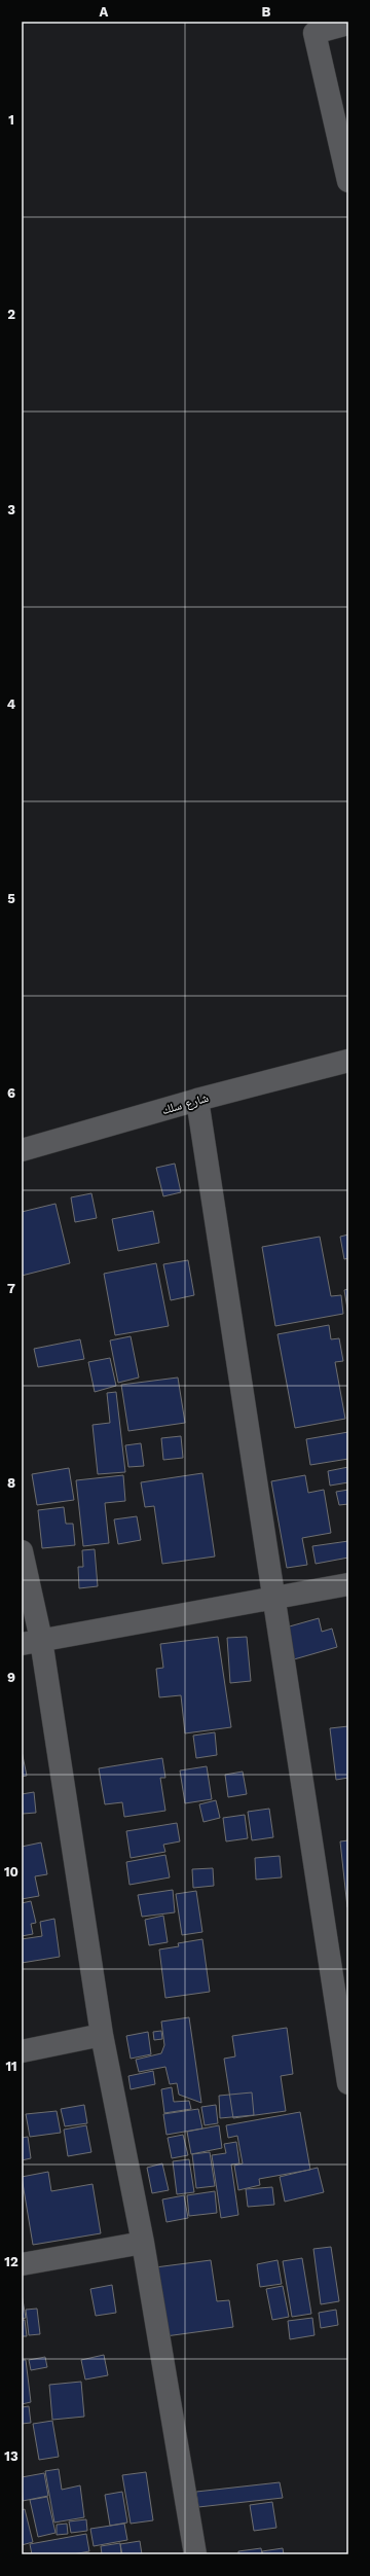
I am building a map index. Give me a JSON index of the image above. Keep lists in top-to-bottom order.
{
  "streets": {
    "street": ["شارع سلك"]
  },
  "grid": {
    "columns": ["A", "B"],
    "rows": [
      "1",
      "2",
      "3",
      "4",
      "5",
      "6",
      "7",
      "8",
      "9",
      "10",
      "11",
      "12",
      "13"
    ]
  }
}
